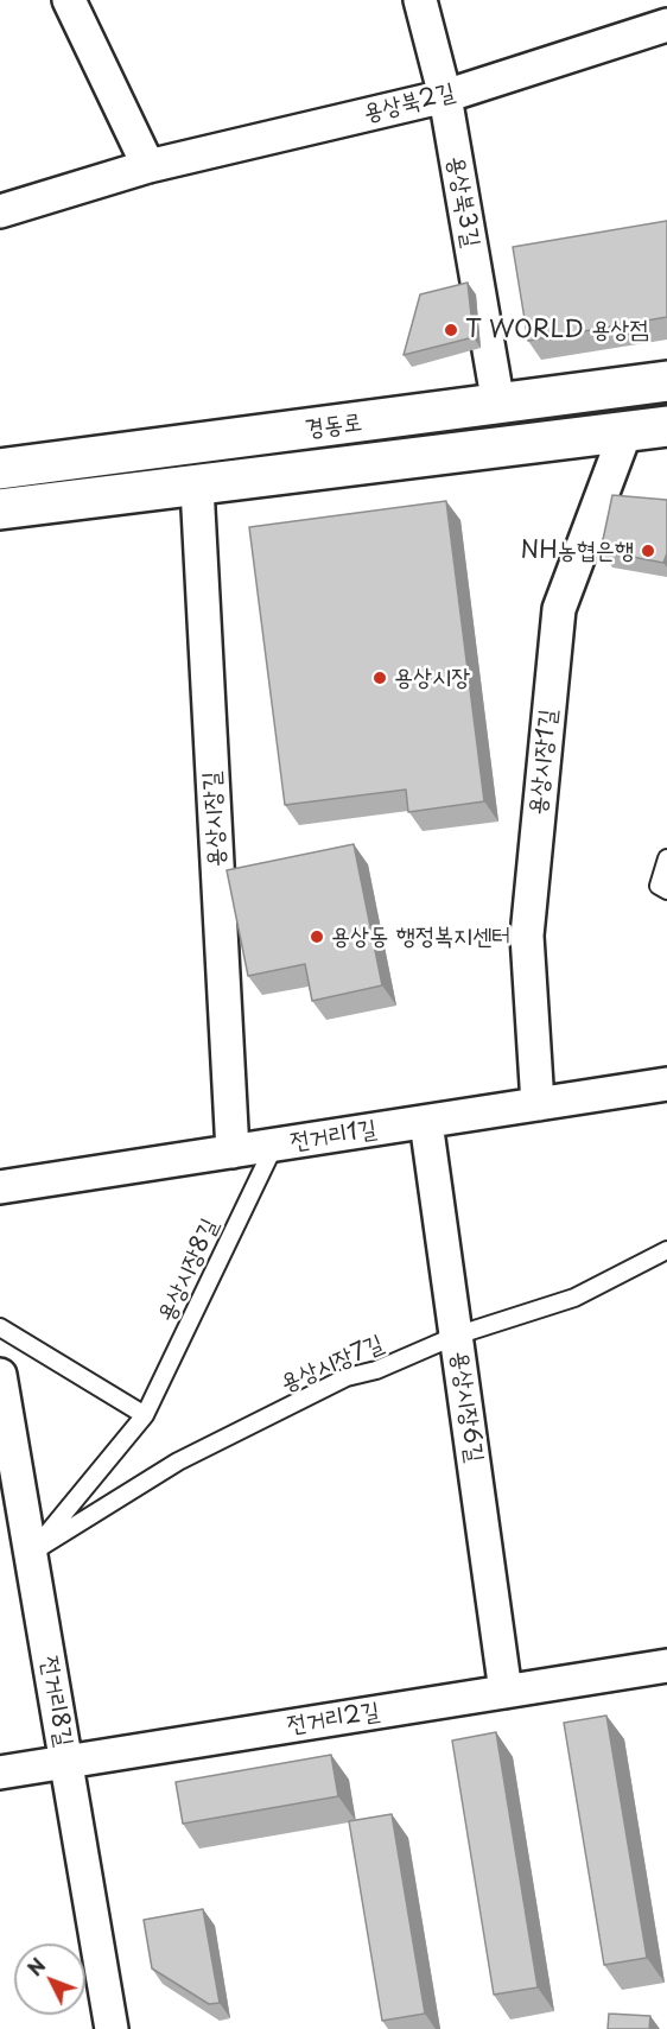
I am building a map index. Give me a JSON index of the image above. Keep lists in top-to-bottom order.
{
  "streets": {
    "street": [
      "용상북2길",
      "용상북3길",
      "경동로",
      "용상시장1길",
      "용상시장길",
      "전거리1길",
      "용상시장6길",
      "전거리8길",
      "전거리2길"
    ],
    "lane": ["용상시장8길", "용상시장7길"]
  },
  "crossings": [
    ["용상북2길", "용상북3길"],
    ["용상북3길", "경동로"],
    ["경동로", "용상시장1길"],
    ["경동로", "용상시장길"],
    ["용상시장1길", "전거리1길"],
    ["용상시장길", "전거리1길"],
    ["전거리1길", "용상시장8길"],
    ["전거리1길", "용상시장6길"],
    ["용상시장8길", "용상시장7길"],
    ["용상시장8길", "전거리8길"],
    ["용상시장7길", "용상시장6길"],
    ["용상시장7길", "전거리8길"],
    ["용상시장6길", "전거리2길"],
    ["전거리8길", "전거리2길"]
  ],
  "places": [
    "T WORLD 용상점",
    "NH농협은행",
    "용상시장",
    "용상동 행정복지센터"
  ],
  "north": "top left"
}
